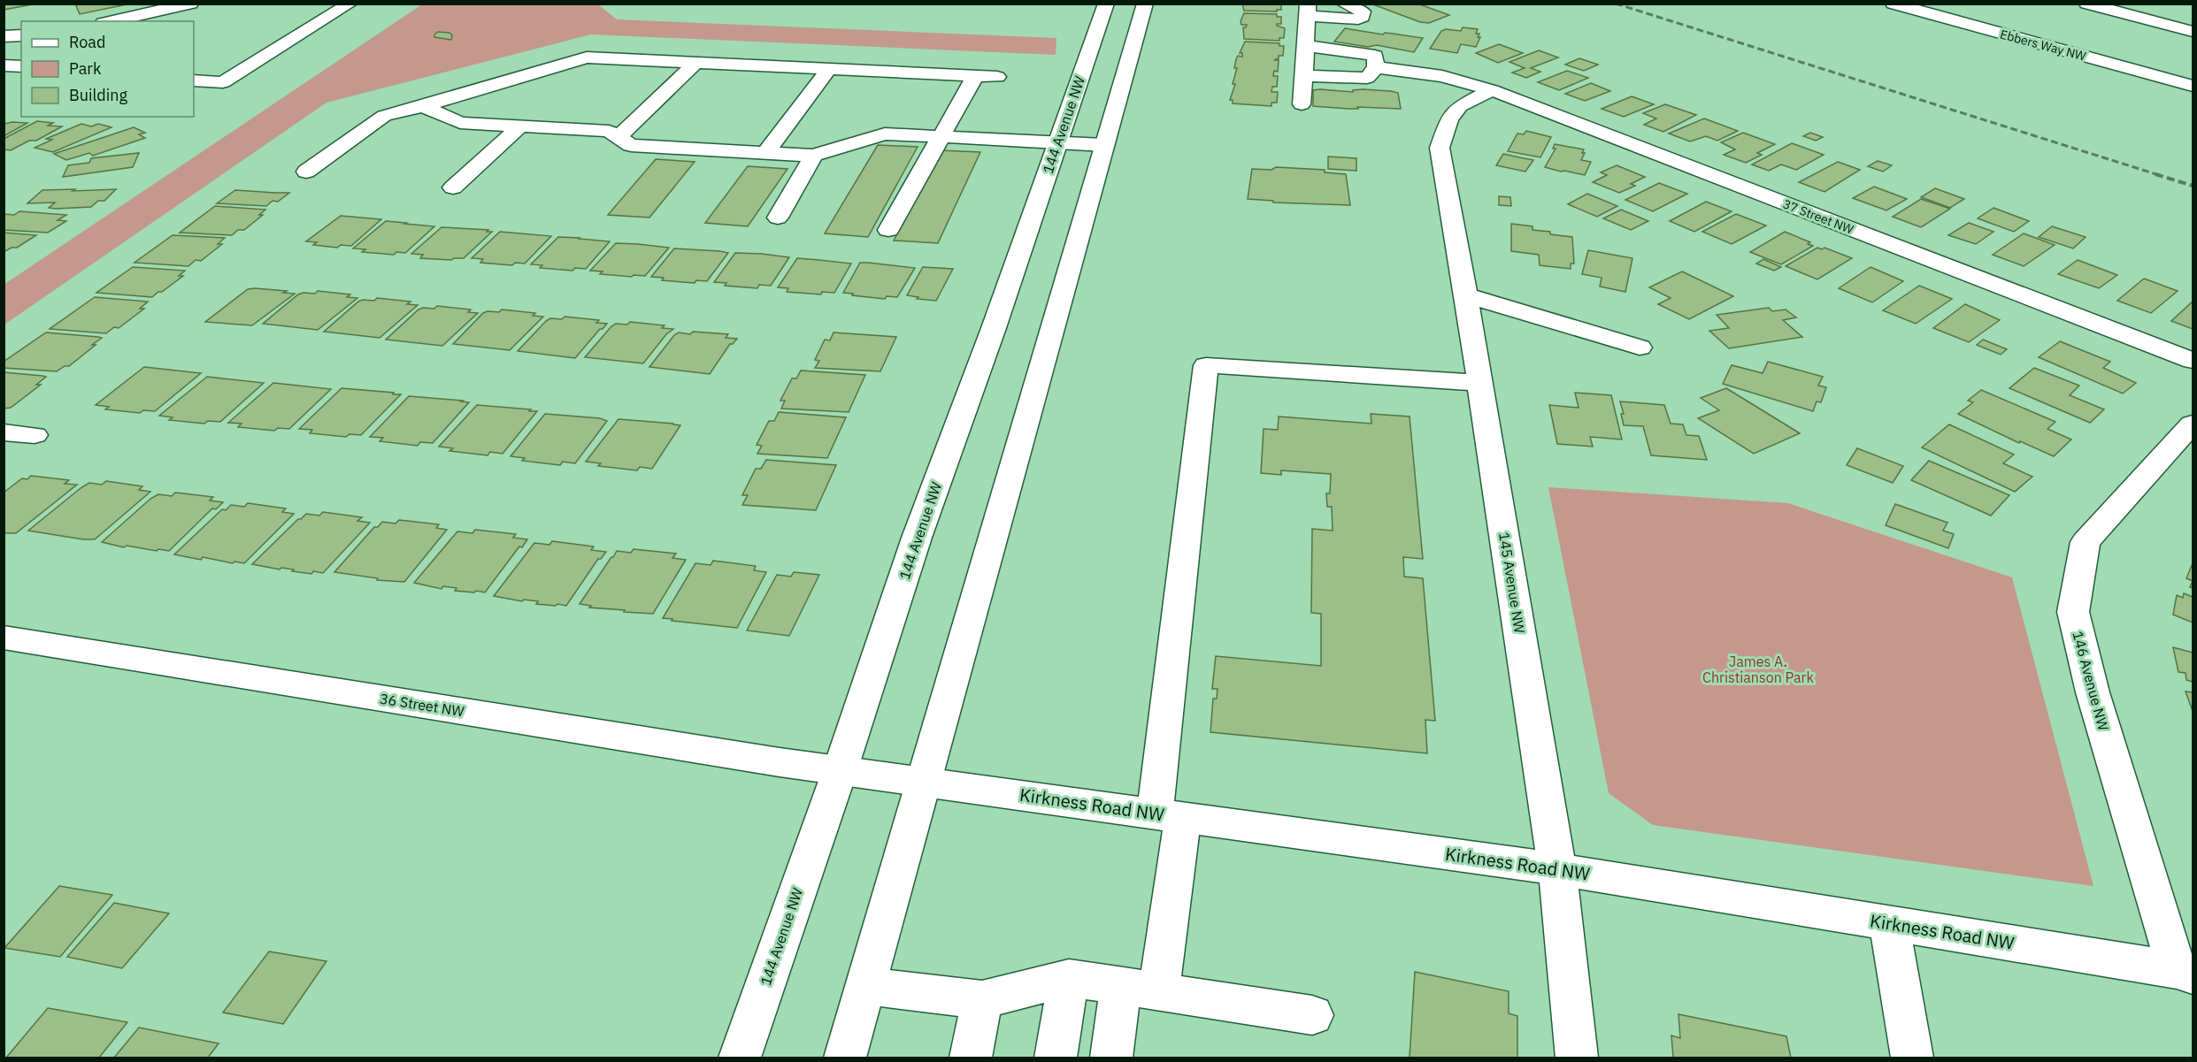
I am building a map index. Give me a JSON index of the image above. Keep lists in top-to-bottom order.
{
  "streets": {
    "street": [
      "Ebbers Way NW",
      "144 Avenue NW",
      "37 Street NW",
      "145 Avenue NW",
      "146 Avenue NW",
      "36 Street NW",
      "Kirkness Road NW"
    ]
  },
  "crossings": [
    ["144 Avenue NW", "36 Street NW"],
    ["144 Avenue NW", "Kirkness Road NW"],
    ["37 Street NW", "145 Avenue NW"],
    ["145 Avenue NW", "Kirkness Road NW"],
    ["146 Avenue NW", "Kirkness Road NW"],
    ["36 Street NW", "Kirkness Road NW"]
  ],
  "parks": ["James A. Christianson Park"],
  "legend": ["Road", "Park", "Building"]
}
